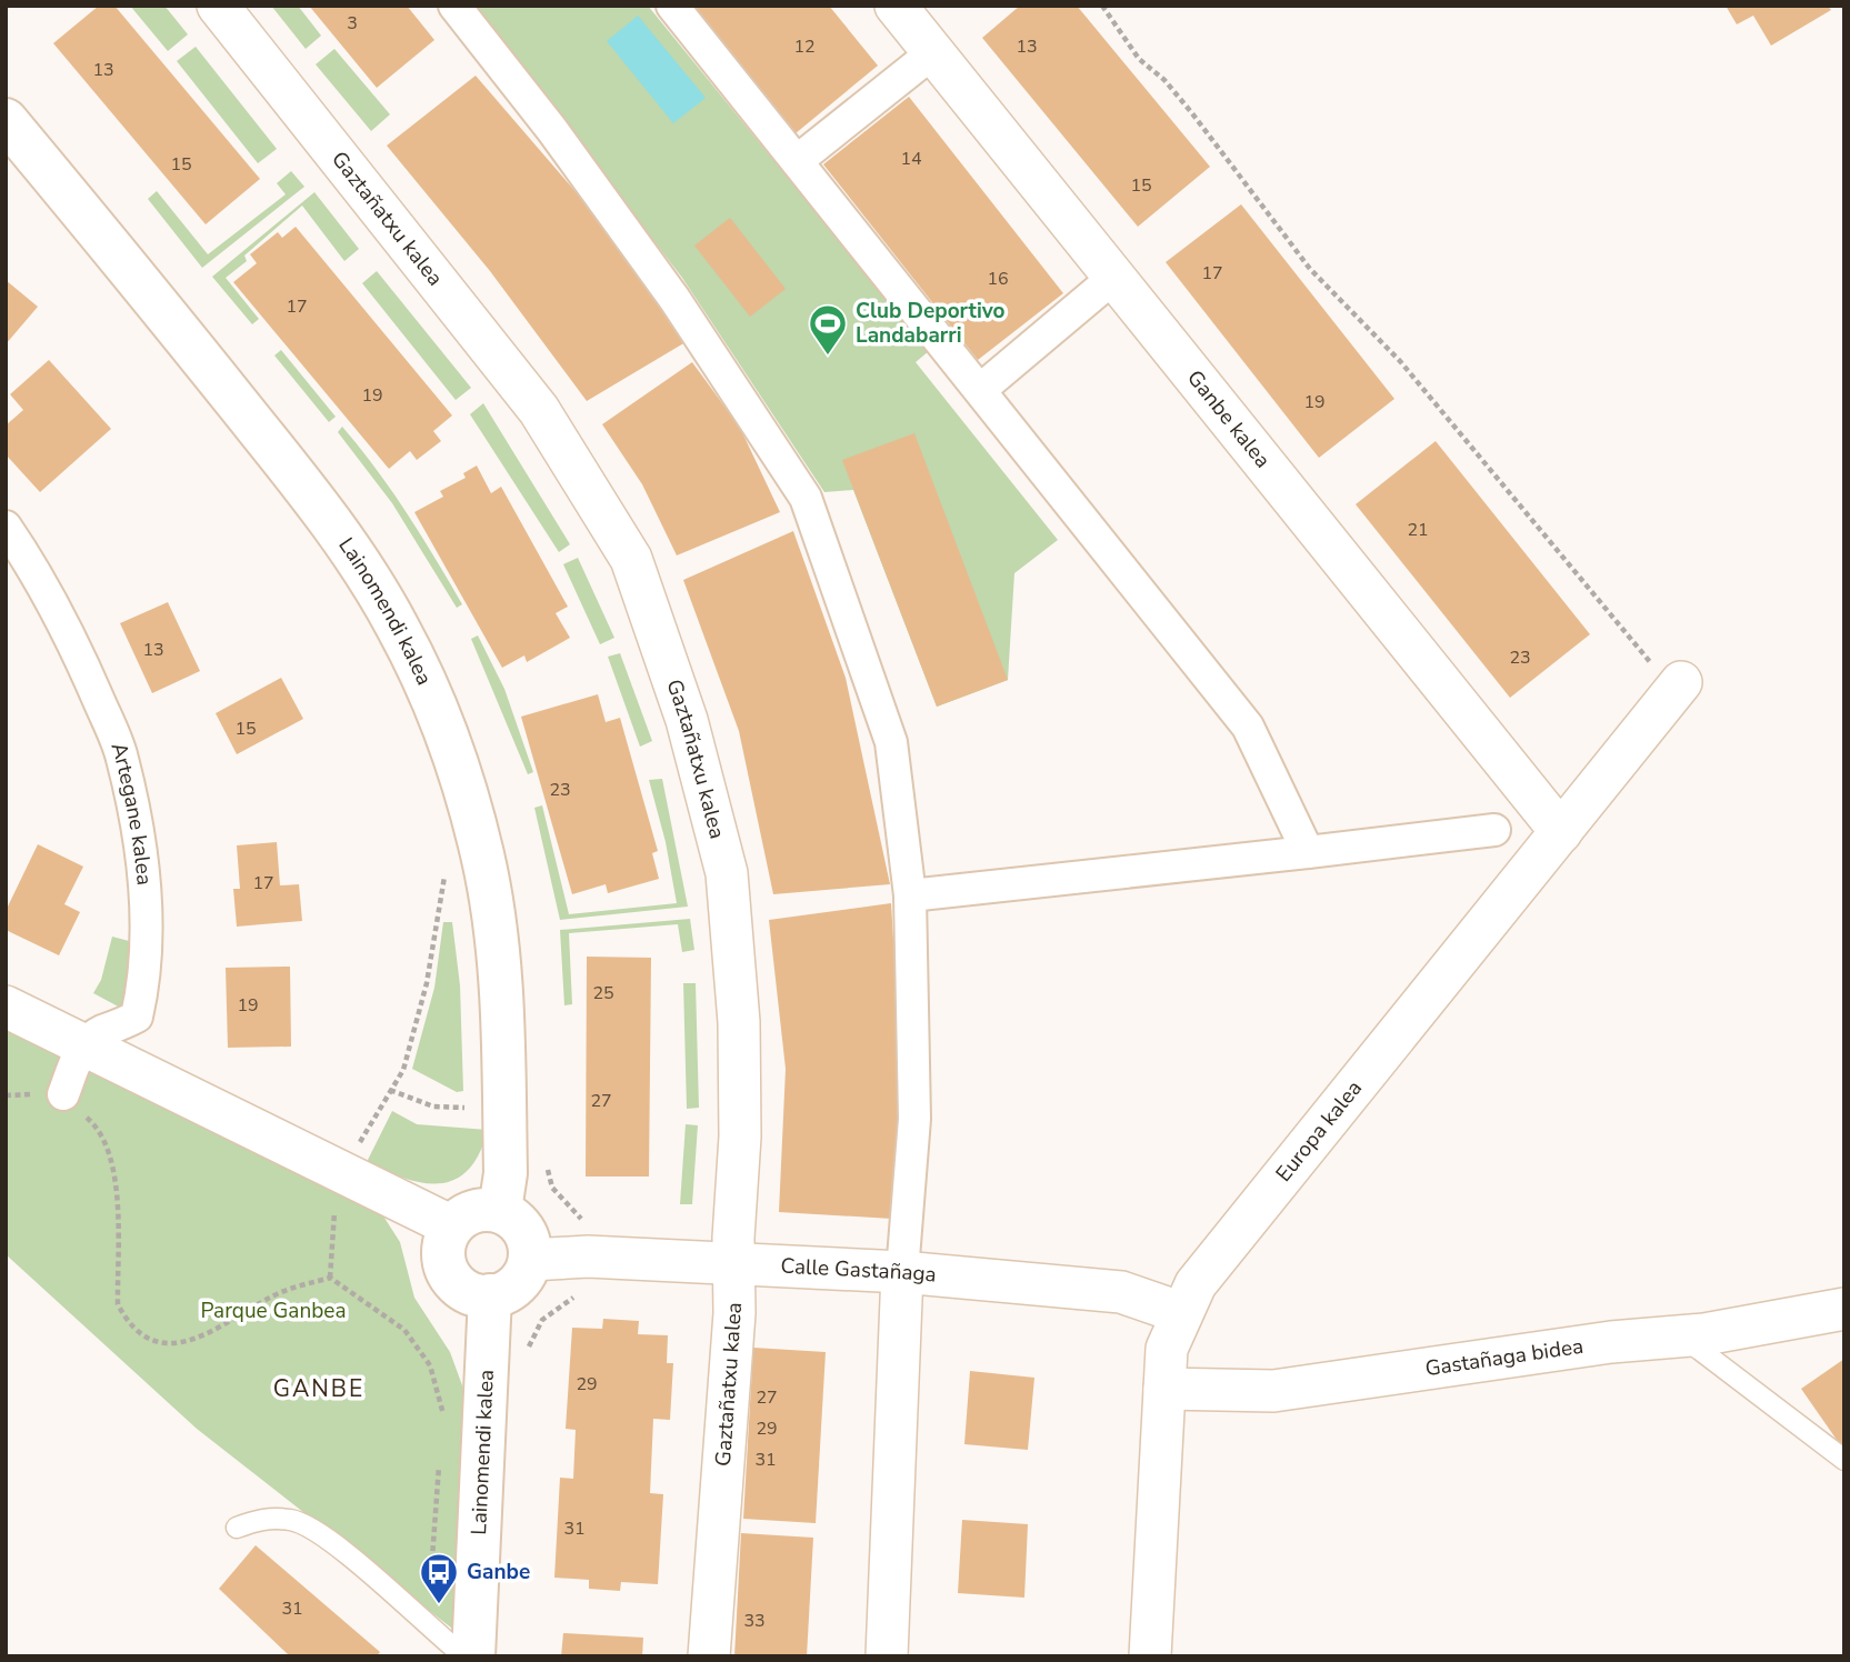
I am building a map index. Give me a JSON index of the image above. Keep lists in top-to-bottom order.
{
  "streets": {
    "main road": ["Lainomendi kalea"],
    "street": [
      "Gaztañatxu kalea",
      "Ganbe kalea",
      "Artegane kalea",
      "Europa kalea",
      "Calle Gastañaga",
      "Gastañaga bidea"
    ]
  },
  "crossings": [
    ["Gaztañatxu kalea", "Calle Gastañaga"],
    ["Ganbe kalea", "Europa kalea"],
    ["Lainomendi kalea", "Calle Gastañaga"],
    ["Europa kalea", "Calle Gastañaga"],
    ["Europa kalea", "Gastañaga bidea"]
  ],
  "districts": ["GANBE"],
  "parks": ["Parque Ganbea"],
  "places": {
    "sports": ["Club Deportivo Landabarri"],
    "bus stop": ["Ganbe"]
  },
  "house_numbers": [
    "3",
    "12",
    "13",
    "13",
    "14",
    "15",
    "15",
    "17",
    "16",
    "17",
    "19",
    "19",
    "21",
    "13",
    "23",
    "15",
    "23",
    "17",
    "25",
    "19",
    "27",
    "29",
    "27",
    "29",
    "31",
    "31",
    "31",
    "33"
  ]
}
